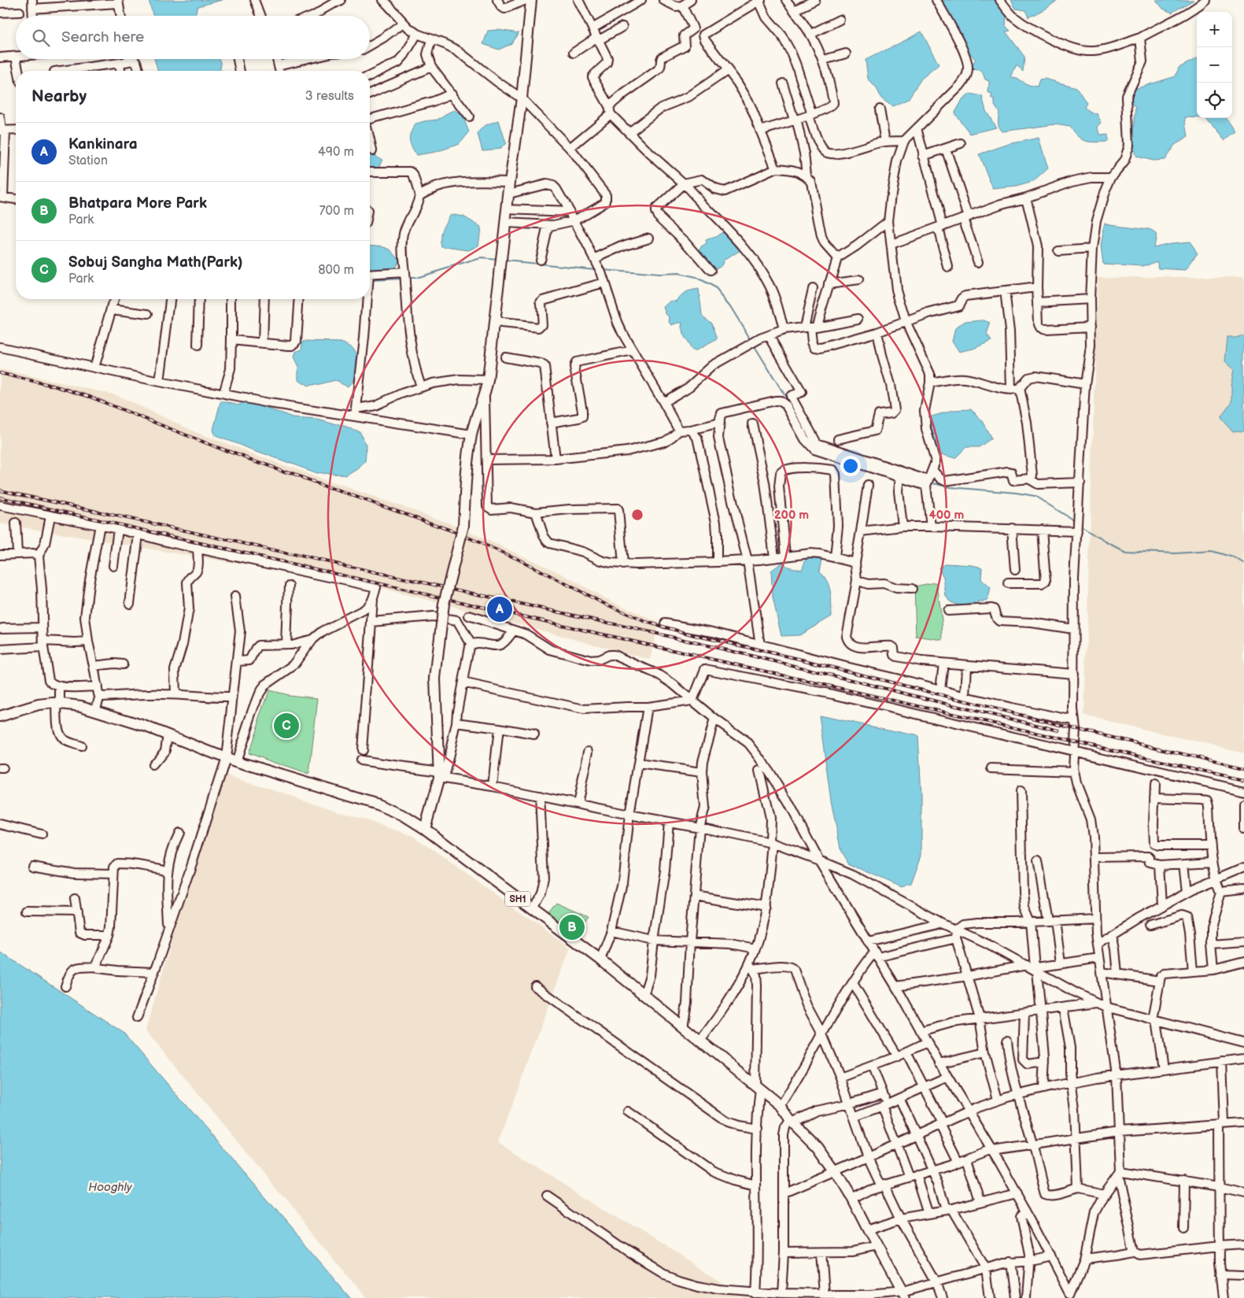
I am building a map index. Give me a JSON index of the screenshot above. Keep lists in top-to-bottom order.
{
  "streets": {
    "main road": ["SH1"]
  },
  "water": ["Hooghly"],
  "page": {
    "map_buttons": ["+", "−"],
    "search": "Search here",
    "heading": ["Nearby", "3 results"],
    "list": [
      {
        "mark": "A",
        "name": "Kankinara",
        "note": "Station",
        "value": "490 m"
      },
      {
        "mark": "B",
        "name": "Bhatpara More Park",
        "note": "Park",
        "value": "700 m"
      },
      {
        "mark": "C",
        "name": "Sobuj Sangha Math(Park)",
        "note": "Park",
        "value": "800 m"
      }
    ],
    "pins": ["A", "C", "B"]
  },
  "rings": ["200 m", "400 m"]
}
